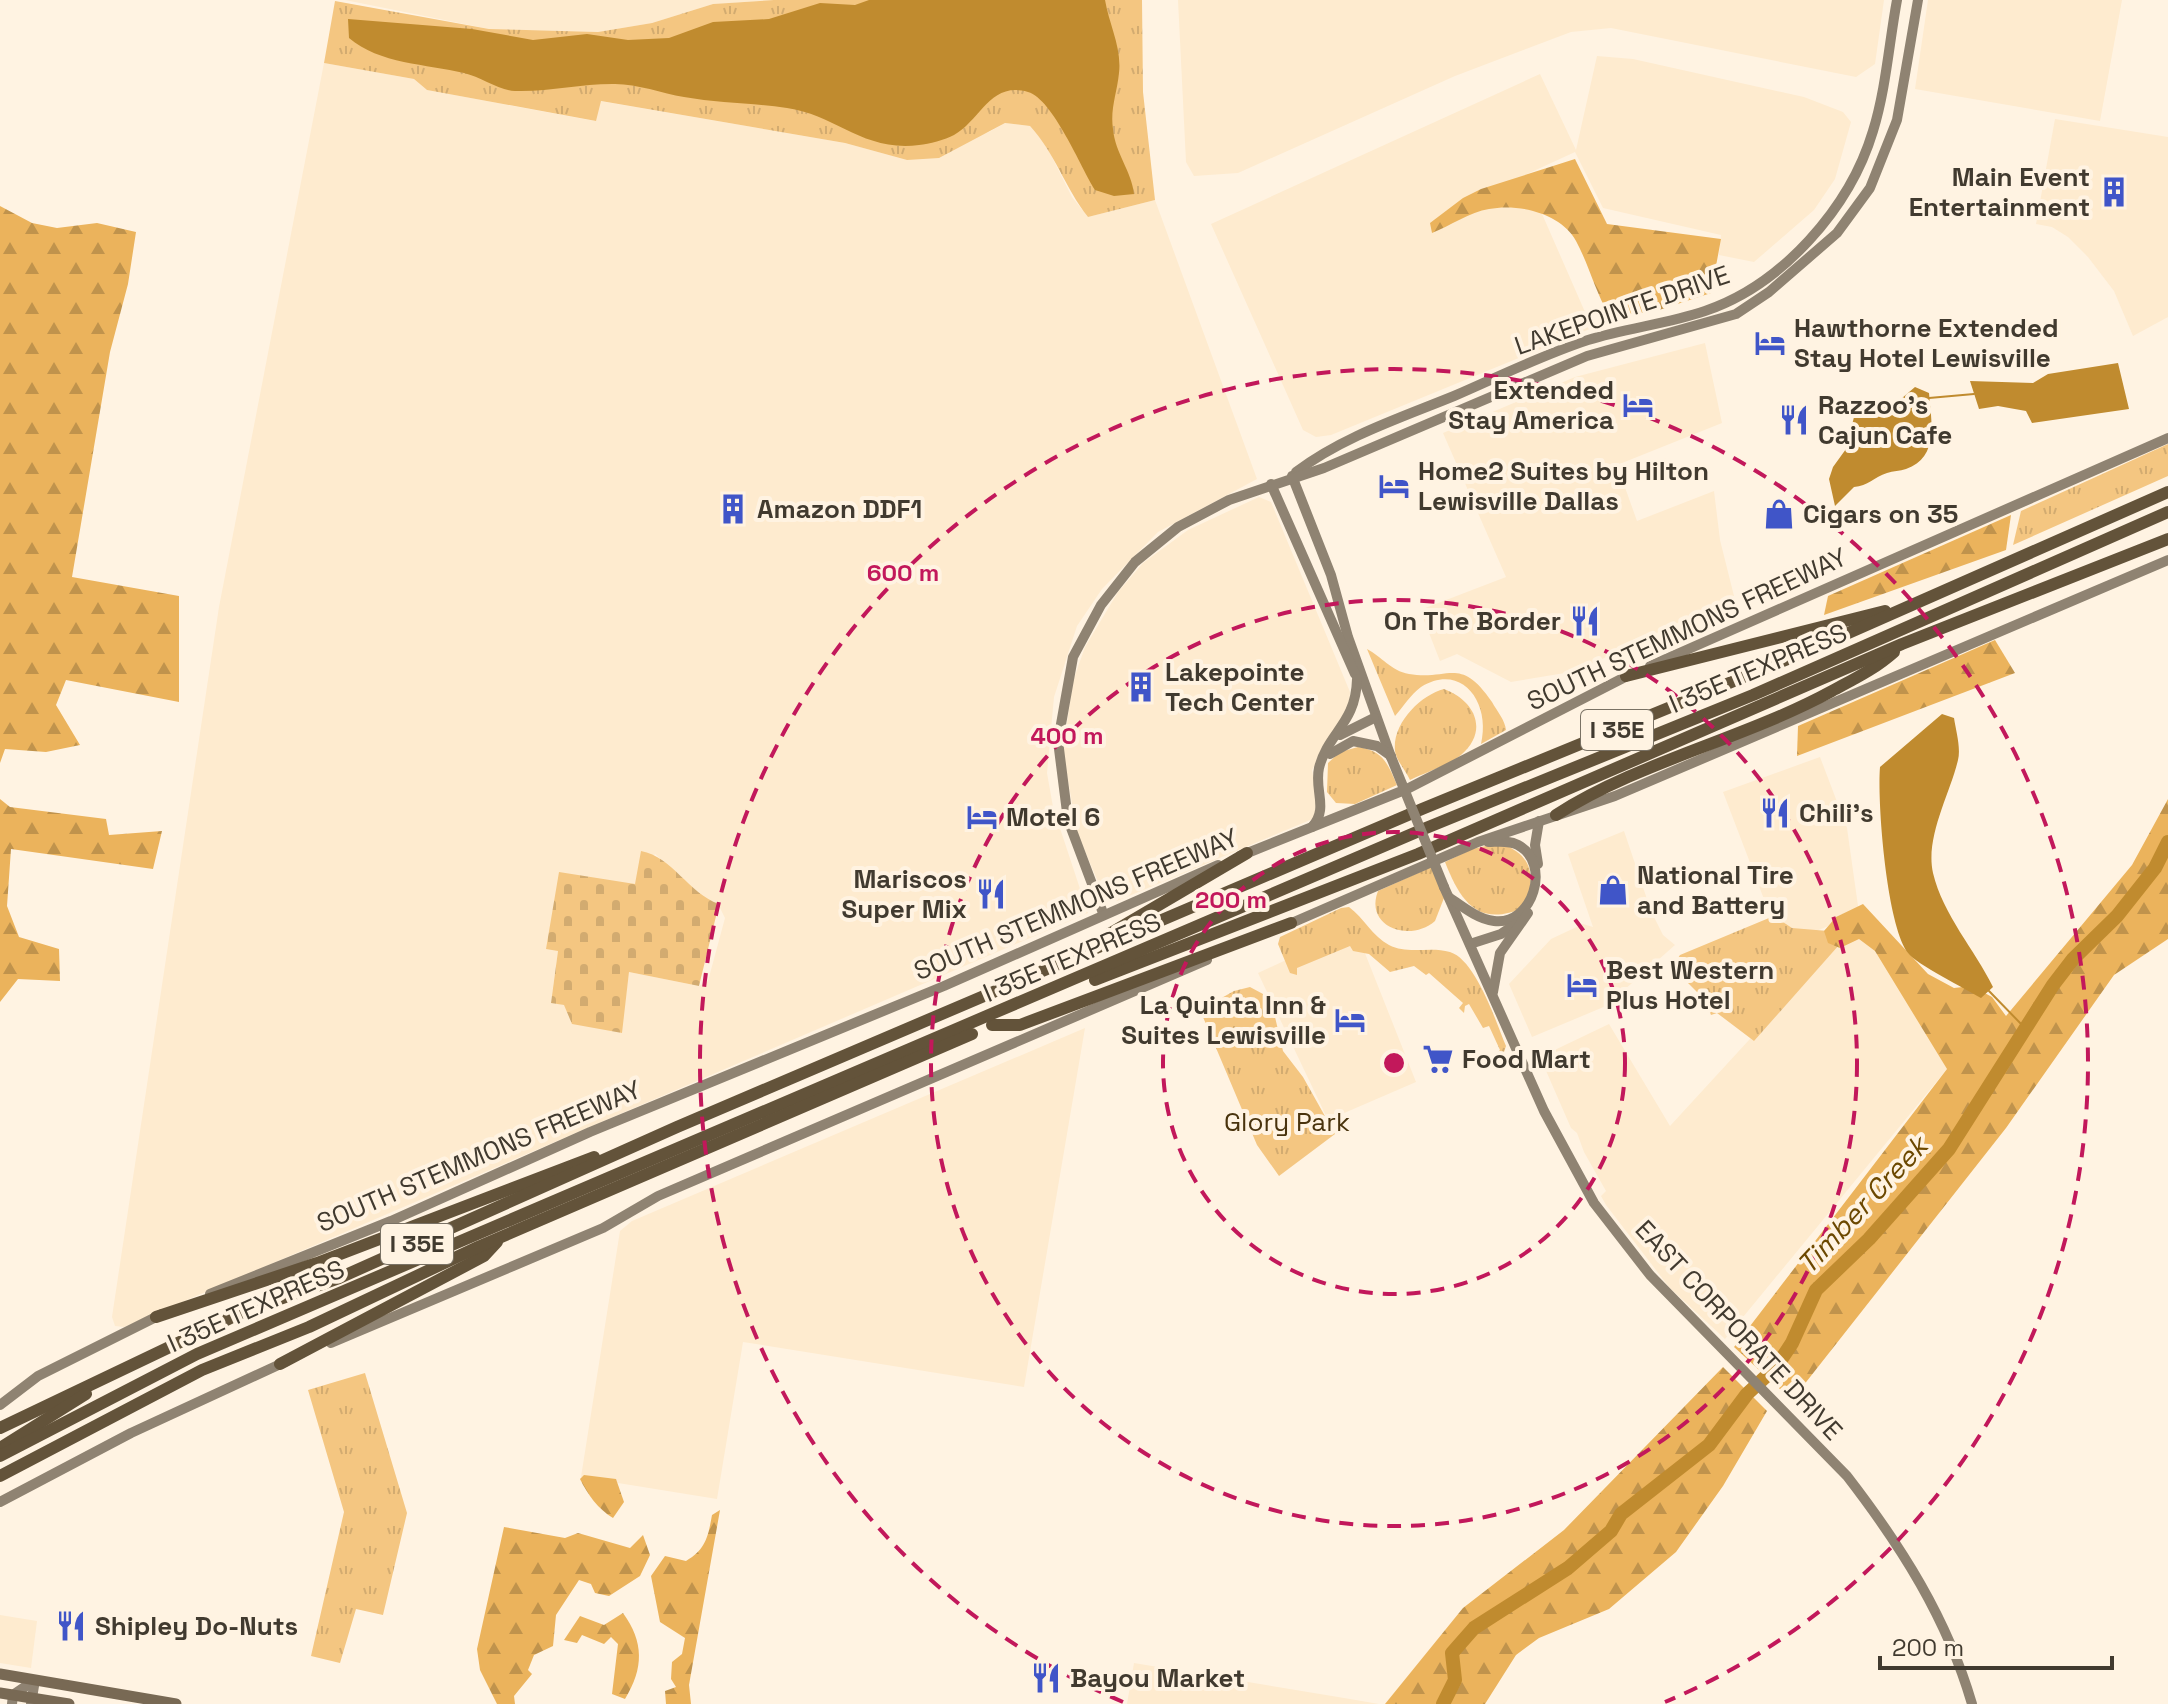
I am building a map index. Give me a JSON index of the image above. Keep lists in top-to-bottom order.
{
  "streets": {
    "highway": ["SOUTH STEMMONS FREEWAY", "I 35E TEXPRESS", "I 35E"],
    "main road": ["LAKEPOINTE DRIVE", "EAST CORPORATE DRIVE"]
  },
  "crossings": [
    ["LAKEPOINTE DRIVE", "SOUTH STEMMONS FREEWAY"],
    ["LAKEPOINTE DRIVE", "EAST CORPORATE DRIVE"]
  ],
  "water": ["Timber Creek"],
  "parks": ["Glory Park"],
  "places": {
    "building": ["Main Event Entertainment", "Amazon DDF1", "Lakepointe Tech Center"],
    "hotel": [
      "Hawthorne Extended Stay Hotel Lewisville",
      "Extended Stay America",
      "Home2 Suites by Hilton Lewisville Dallas",
      "Motel 6",
      "Best Western Plus Hotel",
      "La Quinta Inn & Suites Lewisville"
    ],
    "restaurant": [
      "Razzoo's Cajun Cafe",
      "On The Border",
      "Chili's",
      "Mariscos Super Mix",
      "Shipley Do-Nuts",
      "Bayou Market"
    ],
    "shop": ["Cigars on 35", "National Tire and Battery"],
    "supermarket": ["Food Mart"]
  },
  "scale_bar": "200 m",
  "rings": ["600 m", "400 m", "200 m"]
}
